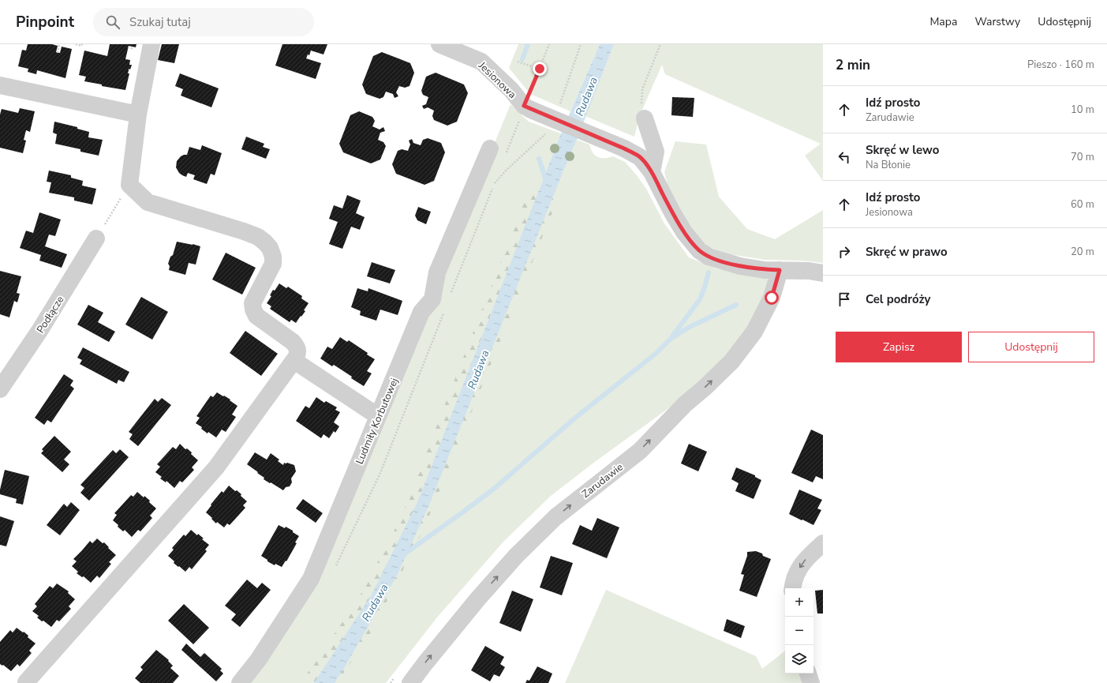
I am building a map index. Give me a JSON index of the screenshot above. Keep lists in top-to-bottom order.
{
  "streets": {
    "street": [
      "Jesionowa",
      "Podłącze",
      "Ludmiły Korbutowej",
      "Zarudawie"
    ]
  },
  "crossings": [
    ["Jesionowa", "Zarudawie"]
  ],
  "one_way": ["Zarudawie"],
  "water": ["Rudawa"],
  "page": {
    "header": "Pinpoint",
    "search": "Szukaj tutaj",
    "nav": ["Mapa", "Warstwy", "Udostępnij"],
    "heading": ["2 min", "Pieszo · 160 m"],
    "list": [
      ["Idź prosto", "Zarudawie", "10 m"],
      ["Skręć w lewo", "Na Błonie", "70 m"],
      ["Idź prosto", "Jesionowa", "60 m"],
      ["Skręć w prawo", "20 m"],
      "Cel podróży"
    ],
    "buttons": ["Zapisz", "Udostępnij"],
    "map_buttons": ["+", "−"]
  }
}
